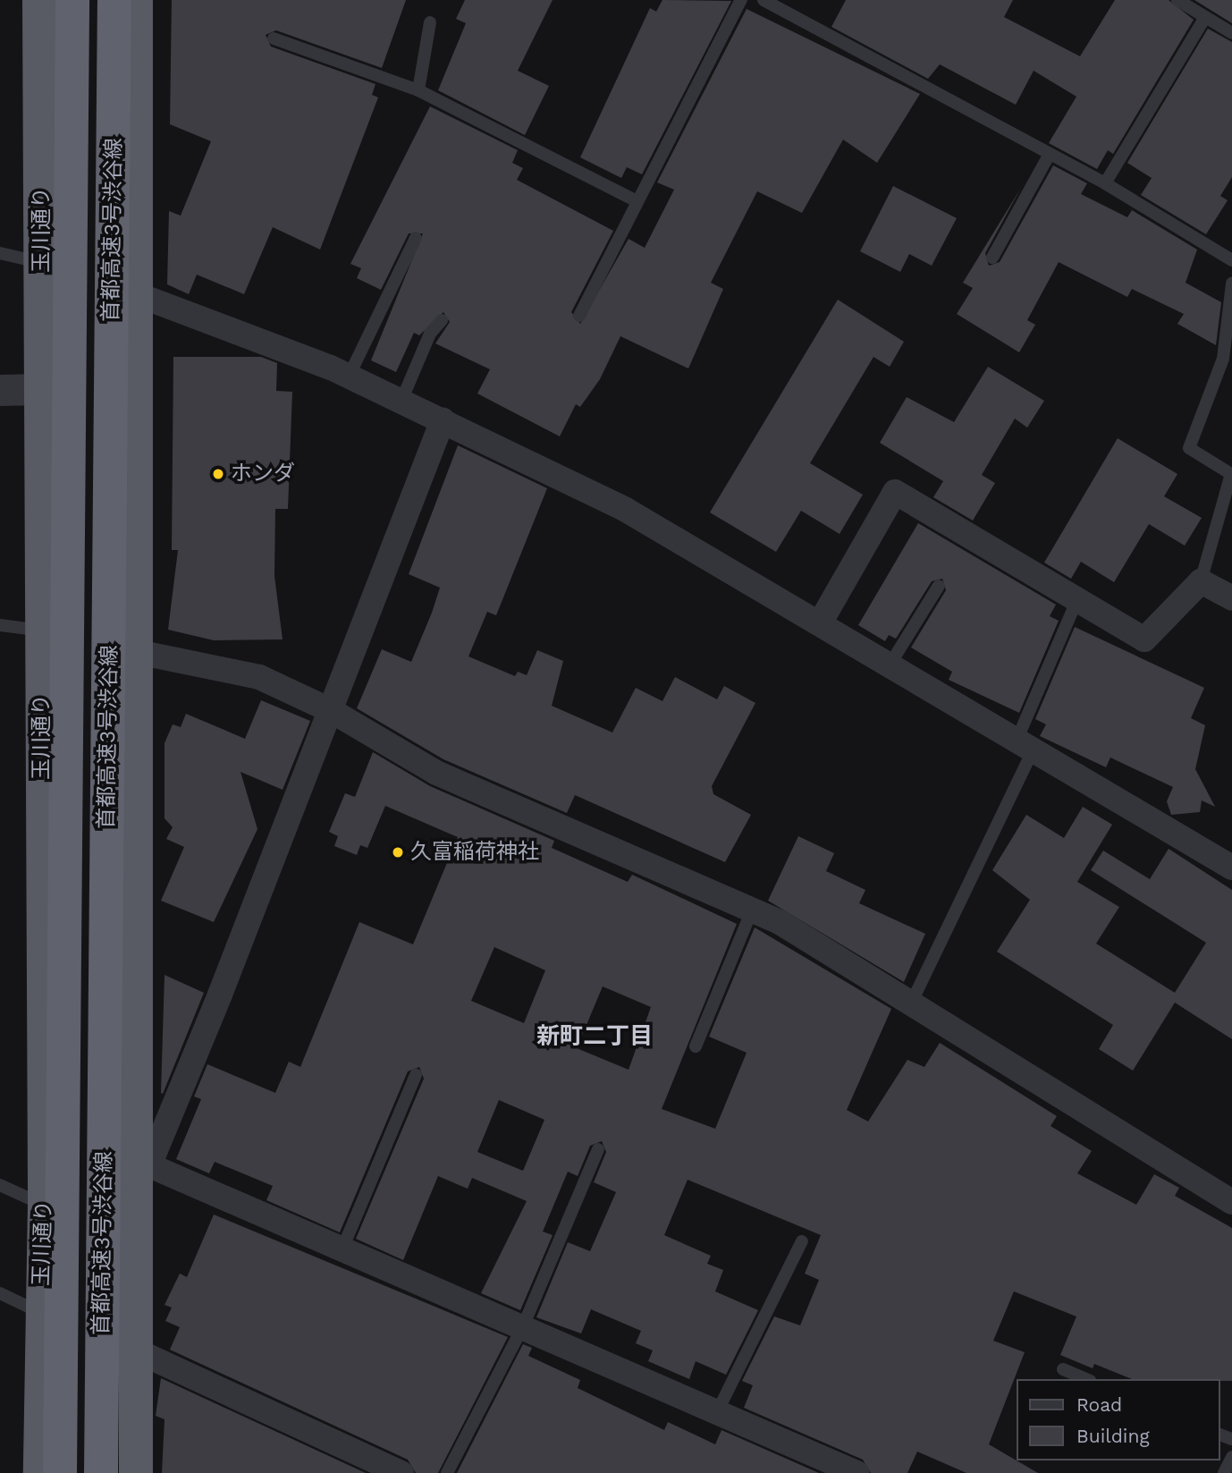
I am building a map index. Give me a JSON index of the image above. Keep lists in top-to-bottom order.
{
  "streets": {
    "highway": ["玉川通り", "首都高速3号渋谷線"]
  },
  "districts": ["新町二丁目"],
  "places": ["ホンダ", "久富稲荷神社"],
  "legend": ["Road", "Building"]
}
